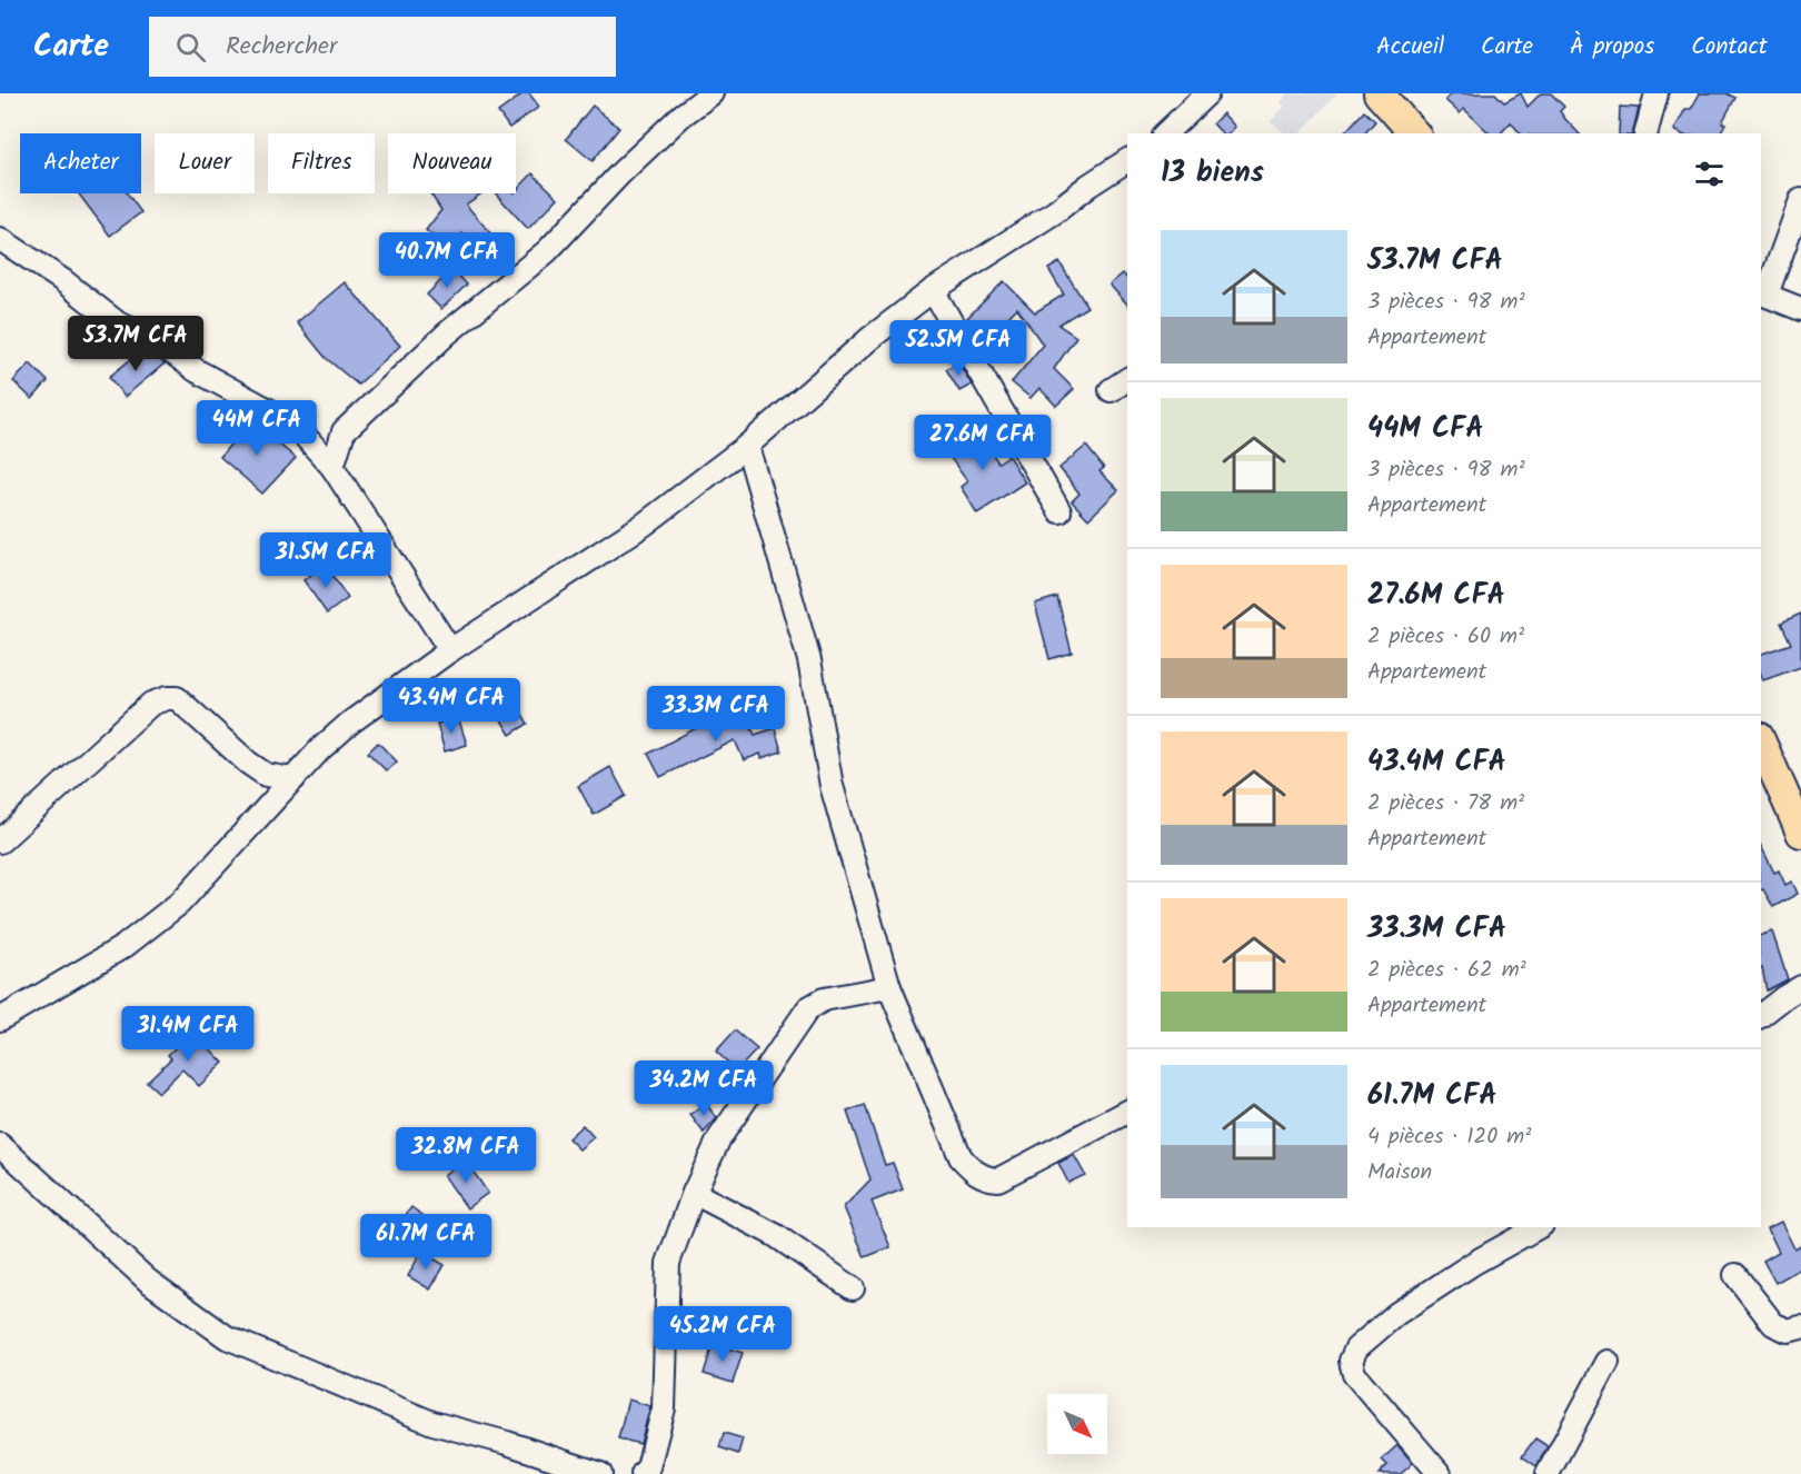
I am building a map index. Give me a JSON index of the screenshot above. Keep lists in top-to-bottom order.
{
  "north": "bottom right",
  "page": {
    "header": "Carte",
    "search": "Rechercher",
    "nav": [
      "Accueil",
      "Carte",
      "À propos",
      "Contact"
    ],
    "chip": [
      "Acheter",
      "Louer",
      "Filtres",
      "Nouveau"
    ],
    "heading": "13 biens",
    "list": [
      {
        "name": "53.7M CFA",
        "note": "3 pièces · 98 m² · Appartement"
      },
      {
        "name": "44M CFA",
        "note": "3 pièces · 98 m² · Appartement"
      },
      {
        "name": "27.6M CFA",
        "note": "2 pièces · 60 m² · Appartement"
      },
      {
        "name": "43.4M CFA",
        "note": "2 pièces · 78 m² · Appartement"
      },
      {
        "name": "33.3M CFA",
        "note": "2 pièces · 62 m² · Appartement"
      },
      {
        "name": "61.7M CFA",
        "note": "4 pièces · 120 m² · Maison"
      }
    ],
    "price": [
      "40.7M CFA",
      "53.7M CFA",
      "52.5M CFA",
      "44M CFA",
      "27.6M CFA",
      "31.5M CFA",
      "43.4M CFA",
      "33.3M CFA",
      "31.4M CFA",
      "34.2M CFA",
      "32.8M CFA",
      "61.7M CFA",
      "45.2M CFA"
    ]
  }
}
